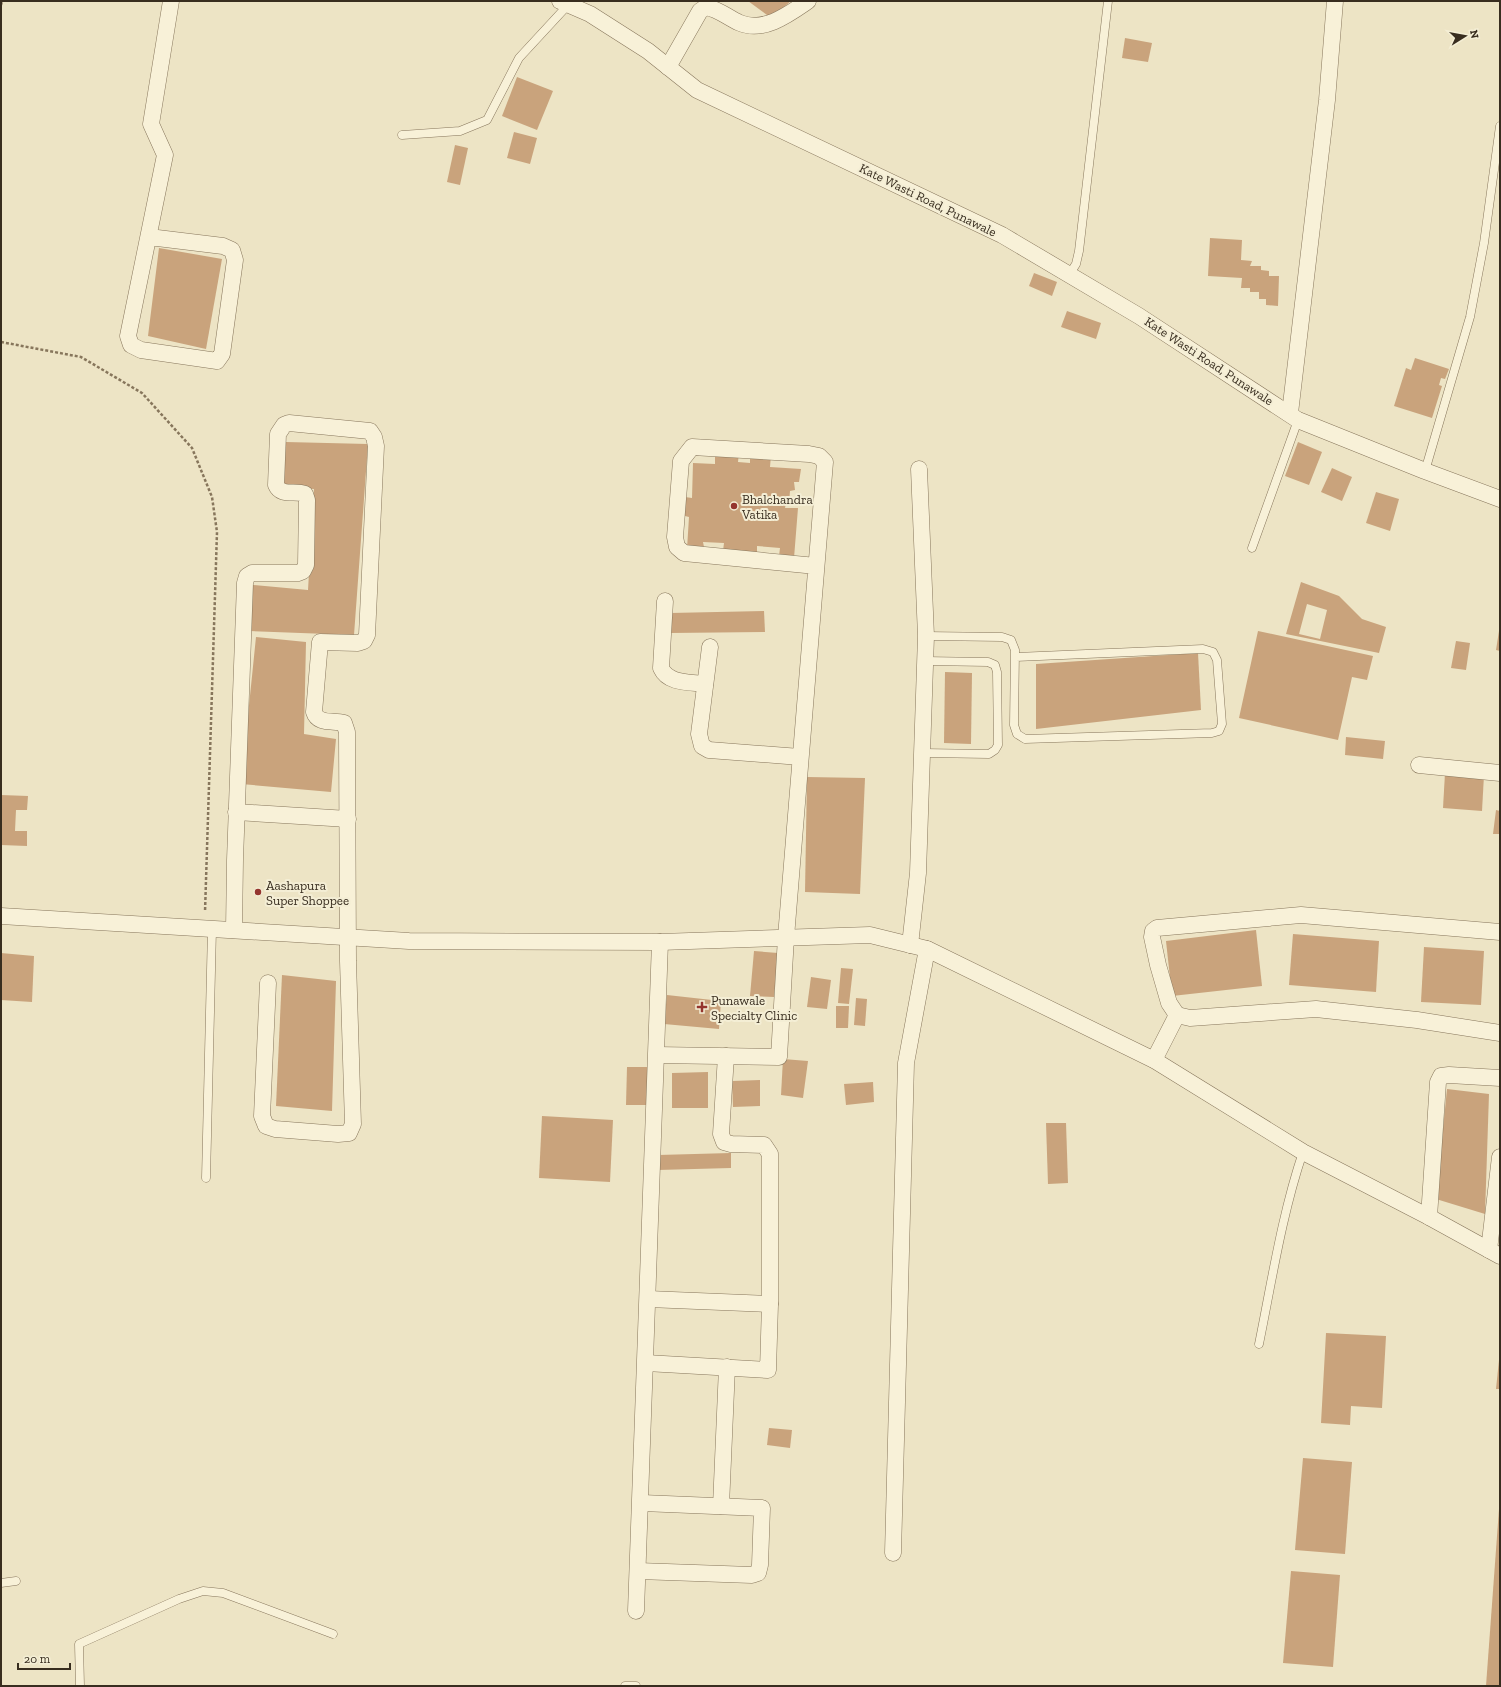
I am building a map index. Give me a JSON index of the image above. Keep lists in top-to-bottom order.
{
  "streets": {
    "street": ["Kate Wasti Road, Punawale"]
  },
  "places": {
    "other": ["Bhalchandra Vatika", "Aashapura Super Shoppee"],
    "health": ["Punawale Specialty Clinic"]
  },
  "scale_bar": "20 m",
  "north": "right"
}
